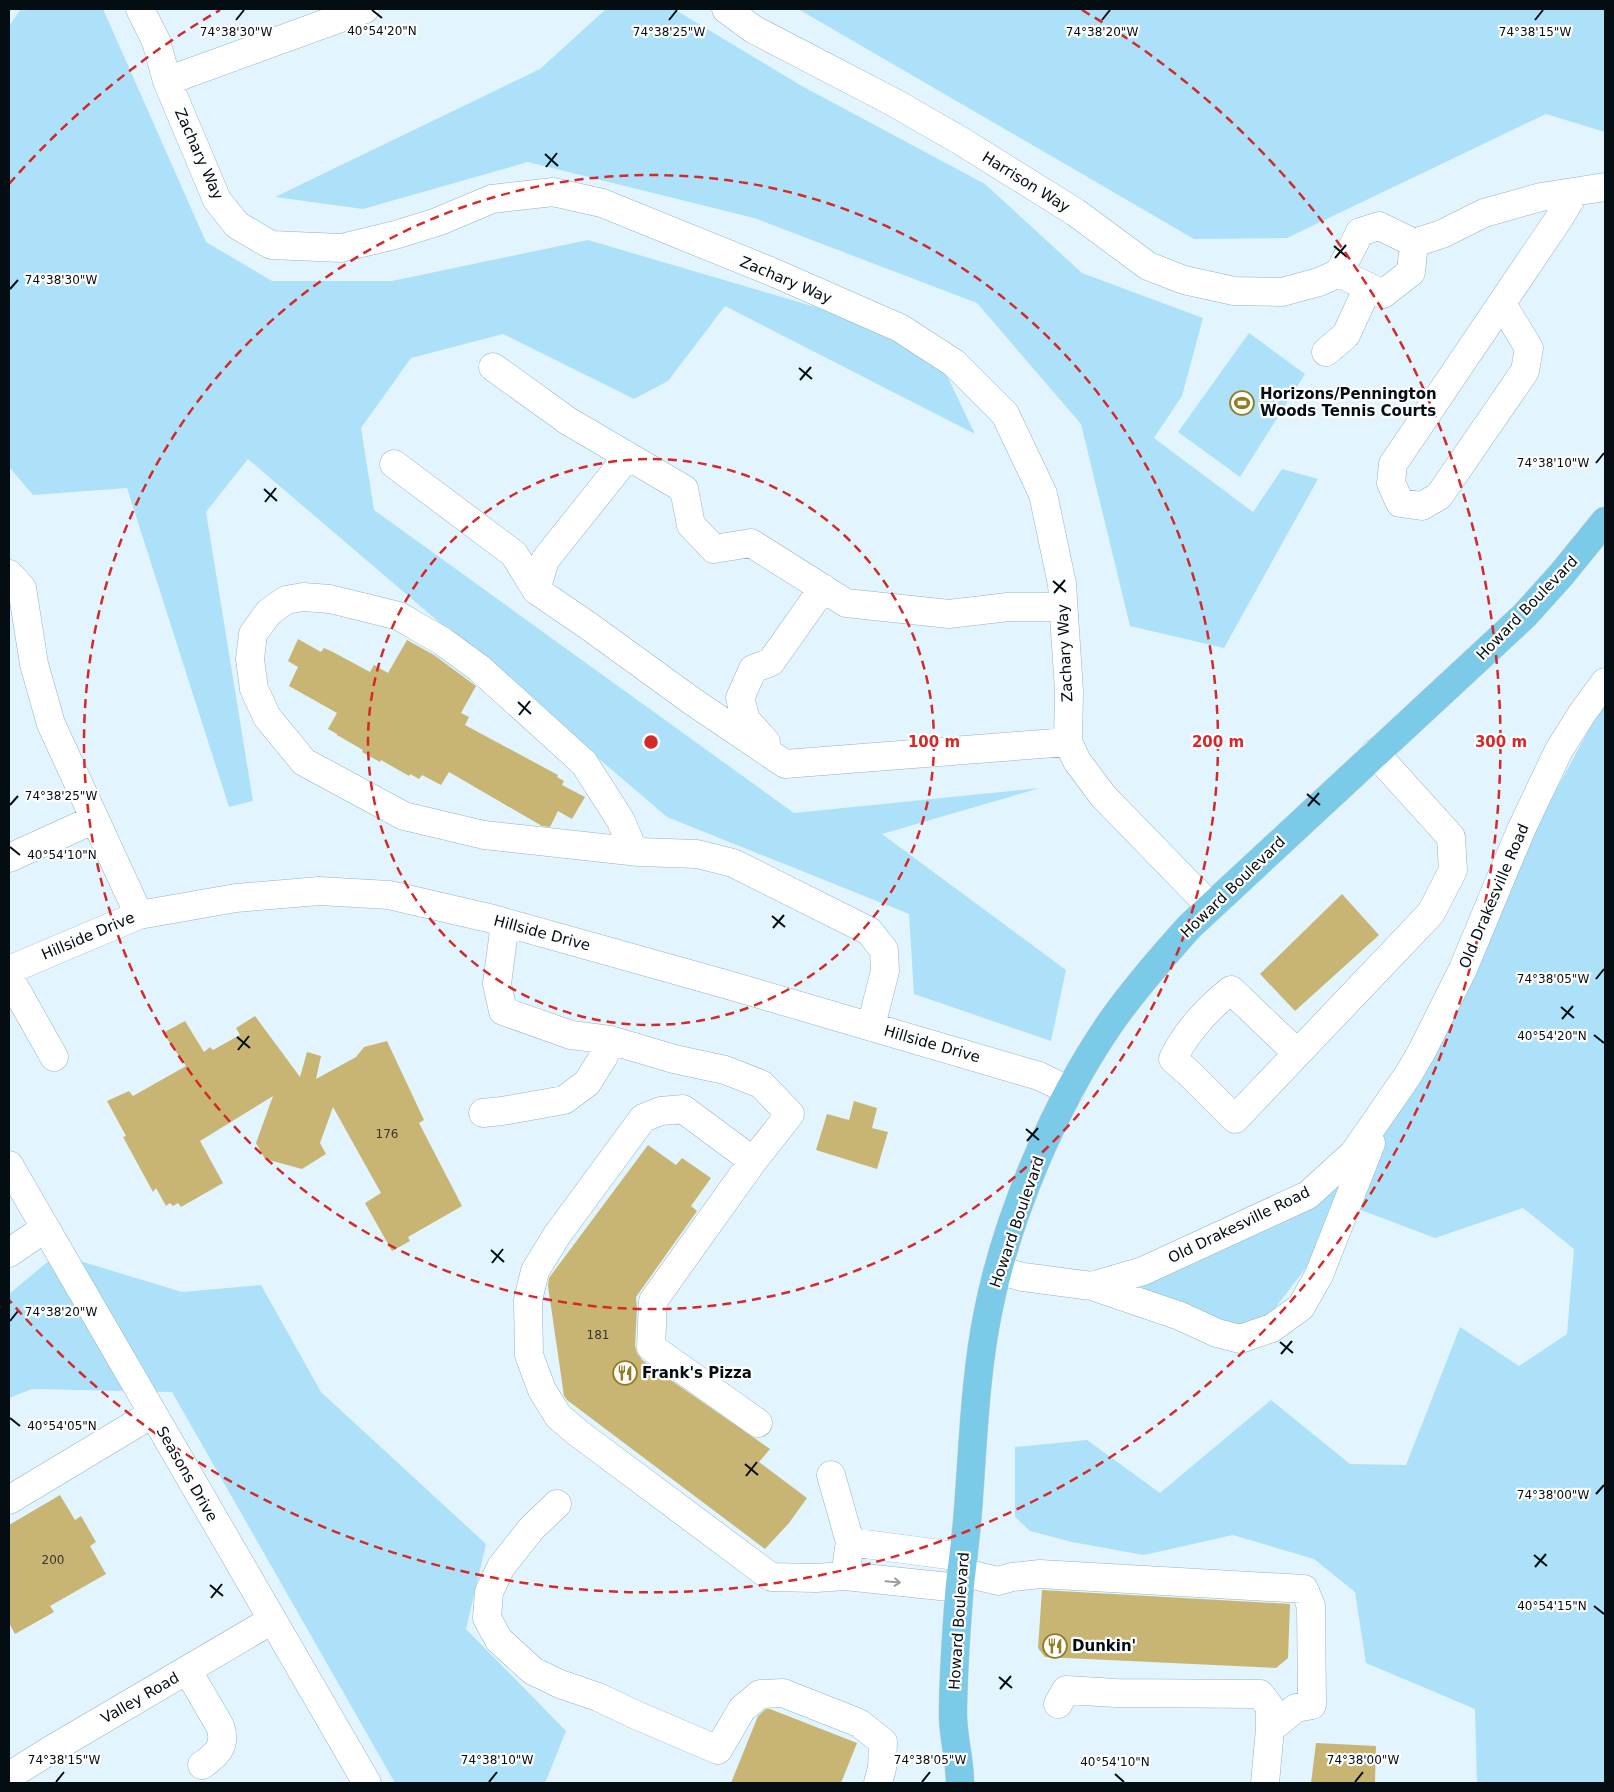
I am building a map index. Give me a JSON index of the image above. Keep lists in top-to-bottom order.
{
  "streets": {
    "main road": ["Howard Boulevard"],
    "street": [
      "Zachary Way",
      "Harrison Way",
      "Old Drakesville Road",
      "Hillside Drive",
      "Seasons Drive",
      "Valley Road"
    ]
  },
  "crossings": [
    ["Zachary Way", "Howard Boulevard"],
    ["Howard Boulevard", "Old Drakesville Road"],
    ["Howard Boulevard", "Hillside Drive"],
    ["Seasons Drive", "Valley Road"]
  ],
  "places": {
    "sports": ["Horizons/Pennington Woods Tennis Courts"],
    "restaurant": ["Frank's Pizza", "Dunkin'"]
  },
  "house_numbers": ["176", "181", "200"],
  "coordinates": [
    "40°54'20\"N",
    "74°38'30\"W",
    "74°38'25\"W",
    "74°38'20\"W",
    "74°38'15\"W",
    "74°38'10\"W",
    "40°54'10\"N",
    "74°38'05\"W",
    "40°54'05\"N",
    "74°38'00\"W",
    "40°54'15\"N"
  ],
  "rings": ["100 m", "200 m", "300 m"]
}
